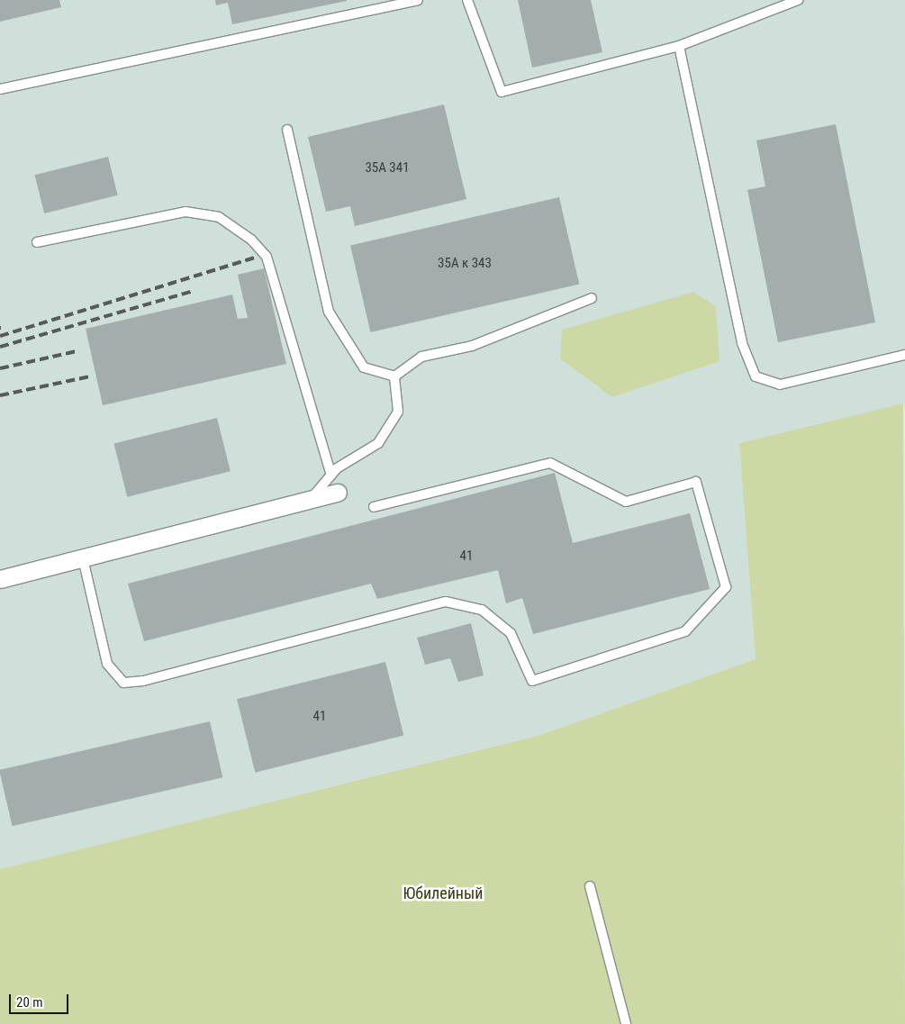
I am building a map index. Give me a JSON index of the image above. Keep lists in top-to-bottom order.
{
  "parks": ["Юбилейный"],
  "house_numbers": [
    "35А 341",
    "35А к 343",
    "41",
    "41"
  ],
  "scale_bar": "20 m"
}
